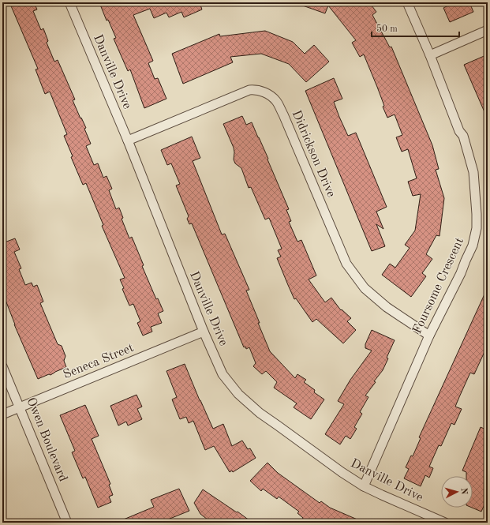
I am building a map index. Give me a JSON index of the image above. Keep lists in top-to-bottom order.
{
  "streets": {
    "street": [
      "Danville Drive",
      "Didrickson Drive",
      "Foursome Crescent",
      "Seneca Street",
      "Owen Boulevard"
    ]
  },
  "crossings": [
    ["Danville Drive", "Didrickson Drive"],
    ["Danville Drive", "Foursome Crescent"],
    ["Danville Drive", "Seneca Street"],
    ["Didrickson Drive", "Foursome Crescent"],
    ["Seneca Street", "Owen Boulevard"]
  ],
  "scale_bar": "50 m",
  "north": "right"
}
